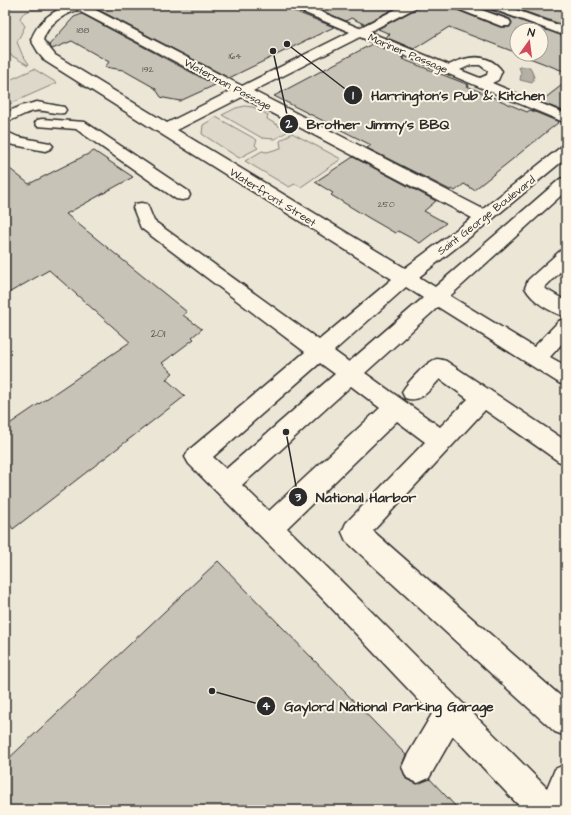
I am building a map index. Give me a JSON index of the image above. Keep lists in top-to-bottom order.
{
  "streets": {
    "street": [
      "Mariner Passage",
      "Waterman Passage",
      "Waterfront Street",
      "Saint George Boulevard"
    ]
  },
  "crossings": [
    ["Waterman Passage", "Waterfront Street"],
    ["Waterman Passage", "Saint George Boulevard"],
    ["Waterfront Street", "Saint George Boulevard"]
  ],
  "places": [
    "Harrington's Pub & Kitchen",
    "Brother Jimmy's BBQ",
    "National Harbor",
    "Gaylord National Parking Garage"
  ],
  "house_numbers": [
    "188",
    "164",
    "192",
    "250",
    "201"
  ],
  "north": "top"
}
